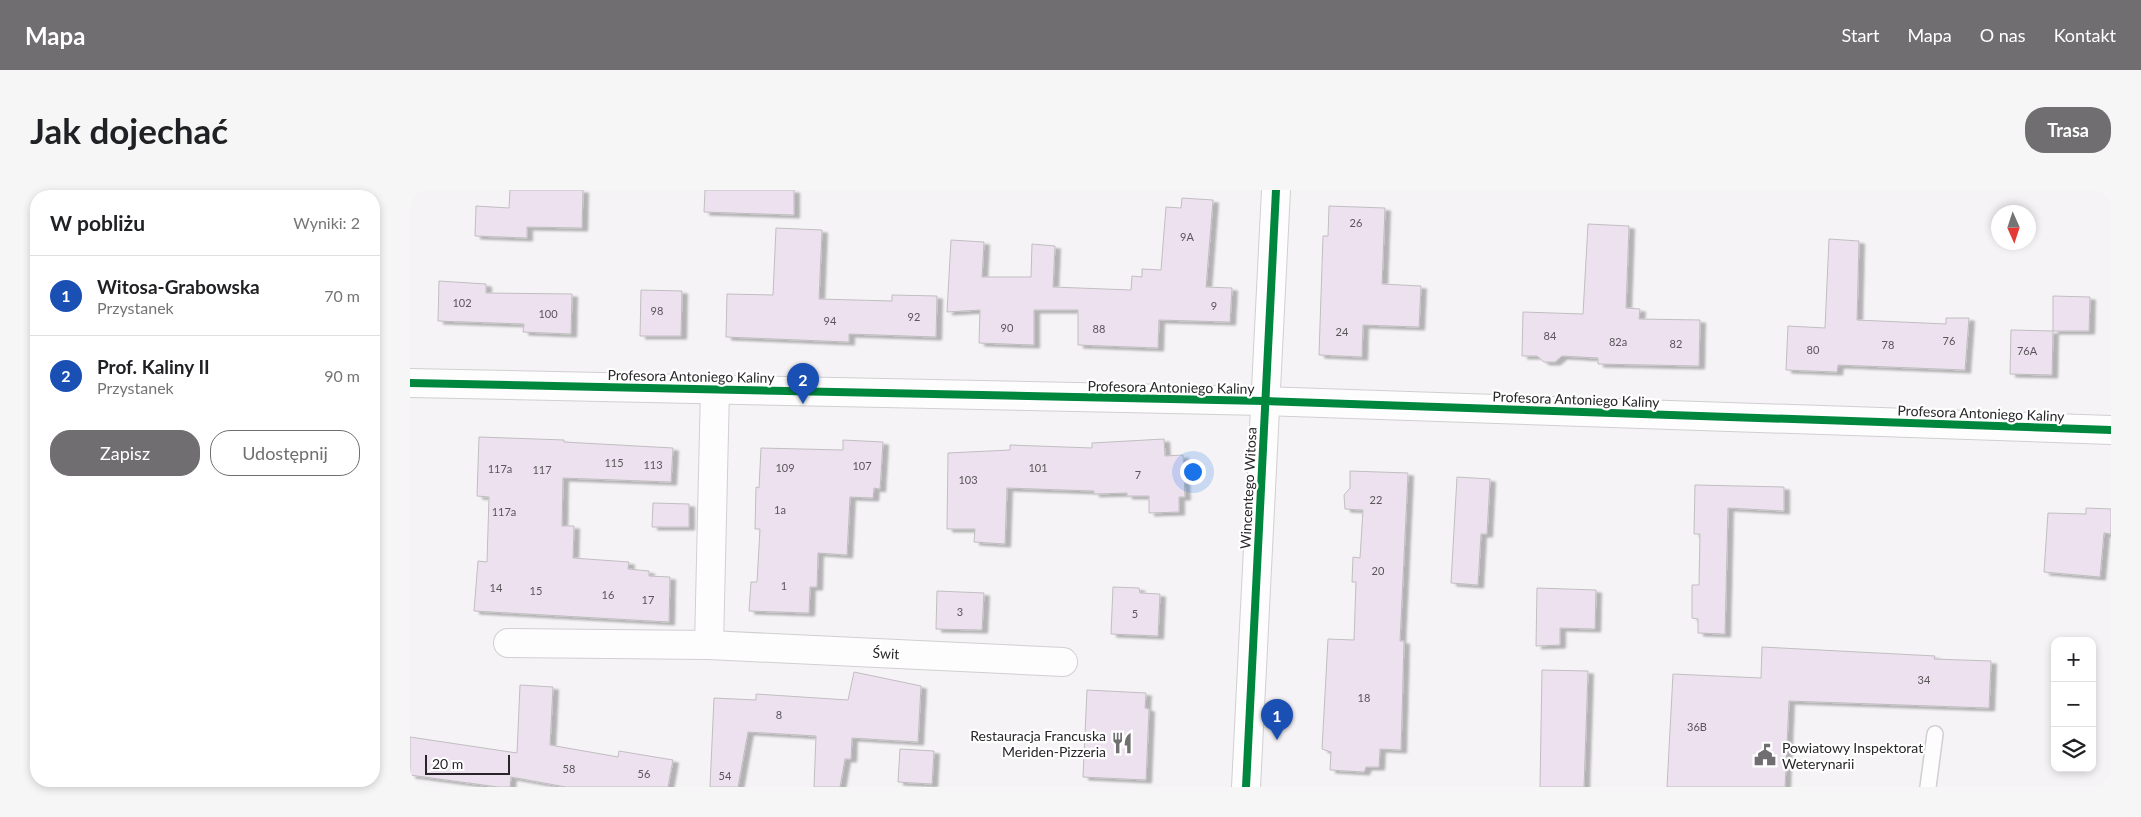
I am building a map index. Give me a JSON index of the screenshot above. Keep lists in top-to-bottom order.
{
  "streets": {
    "street": ["Profesora Antoniego Kaliny", "Wincentego Witosa", "Świt"]
  },
  "crossings": [
    ["Profesora Antoniego Kaliny", "Wincentego Witosa"]
  ],
  "places": {
    "restaurant": ["Restauracja Francuska Meriden-Pizzeria"],
    "public building": ["Powiatowy Inspektorat Weterynarii"]
  },
  "house_numbers": [
    "26",
    "9A",
    "102",
    "9",
    "98",
    "100",
    "92",
    "94",
    "90",
    "88",
    "24",
    "84",
    "76",
    "82a",
    "82",
    "78",
    "80",
    "76A",
    "115",
    "113",
    "107",
    "109",
    "101",
    "117a",
    "117",
    "7",
    "103",
    "22",
    "1a",
    "117a",
    "20",
    "1",
    "14",
    "15",
    "16",
    "17",
    "3",
    "5",
    "34",
    "18",
    "8",
    "36B",
    "58",
    "56",
    "54"
  ],
  "scale_bar": "20 m",
  "north": "bottom",
  "page": {
    "header": "Mapa",
    "nav": [
      "Start",
      "Mapa",
      "O nas",
      "Kontakt"
    ],
    "buttons": [
      "Trasa",
      ["Zapisz", "Udostępnij"]
    ],
    "title": "Jak dojechać",
    "heading": ["W pobliżu", "Wyniki: 2"],
    "list": [
      {
        "mark": "1",
        "name": "Witosa-Grabowska",
        "note": "Przystanek",
        "value": "70 m"
      },
      {
        "mark": "2",
        "name": "Prof. Kaliny II",
        "note": "Przystanek",
        "value": "90 m"
      }
    ],
    "pins": ["2", "1"],
    "map_buttons": ["+", "−"],
    "scale": "20 m"
  }
}
